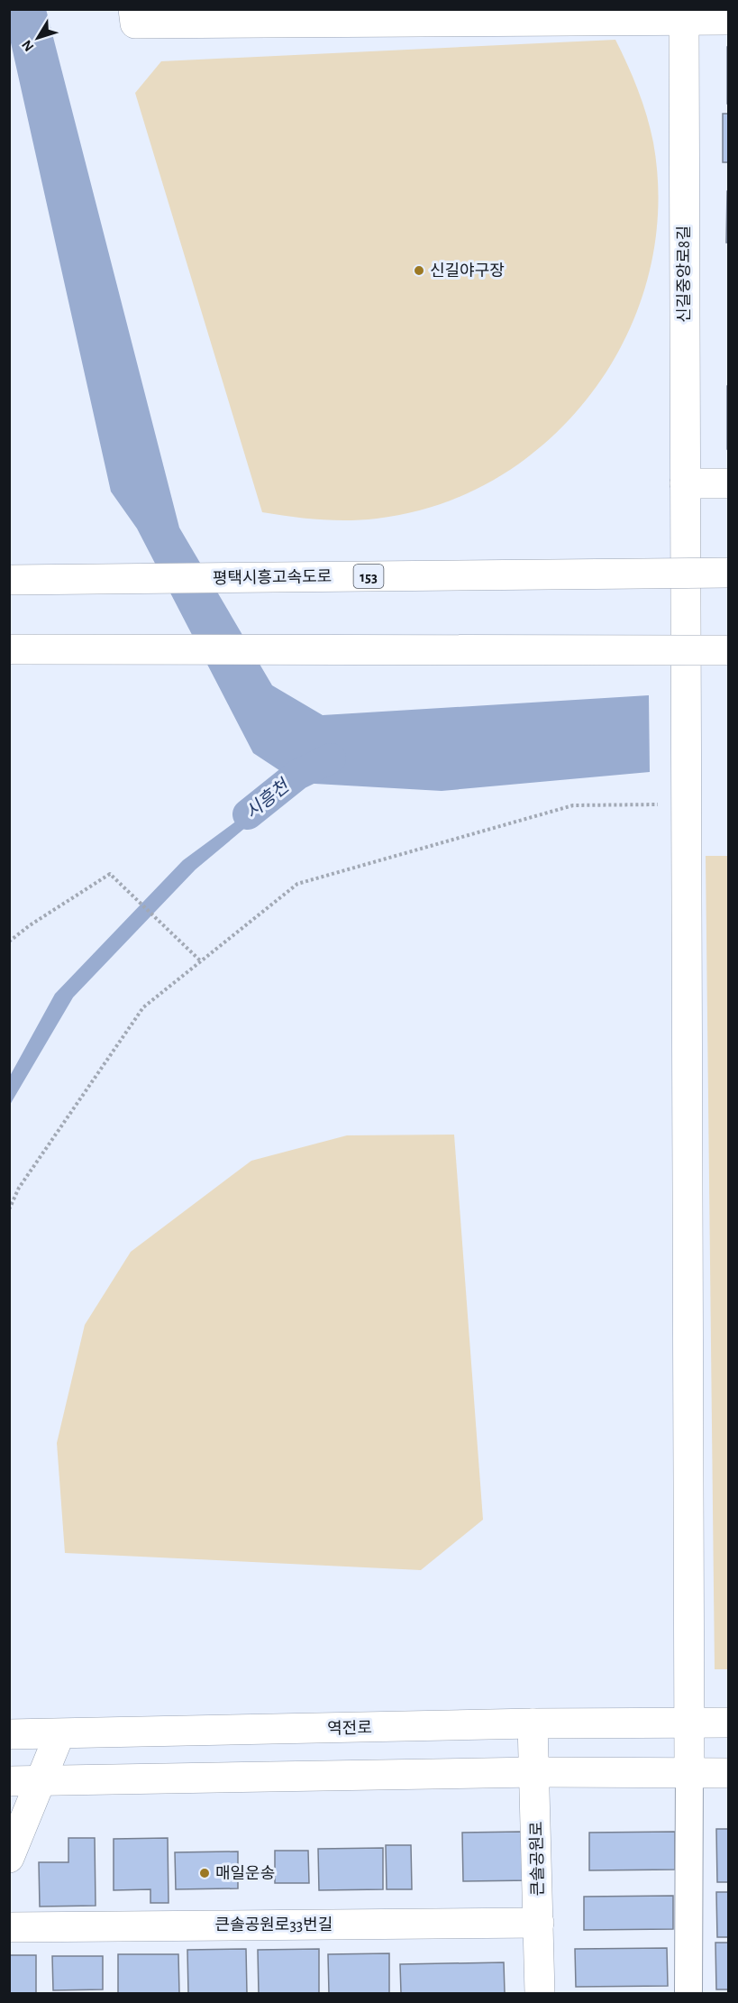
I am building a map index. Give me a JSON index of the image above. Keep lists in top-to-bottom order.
{
  "streets": {
    "main road": [
      "신길중앙로8길",
      "153",
      "평택시흥고속도로",
      "역전로",
      "큰솔공원로",
      "큰솔공원로33번길"
    ]
  },
  "crossings": [
    ["신길중앙로8길", "역전로"],
    ["역전로", "큰솔공원로"],
    ["큰솔공원로", "큰솔공원로33번길"]
  ],
  "water": ["시흥천"],
  "places": ["신길야구장", "매일운송"],
  "north": "bottom left"
}
